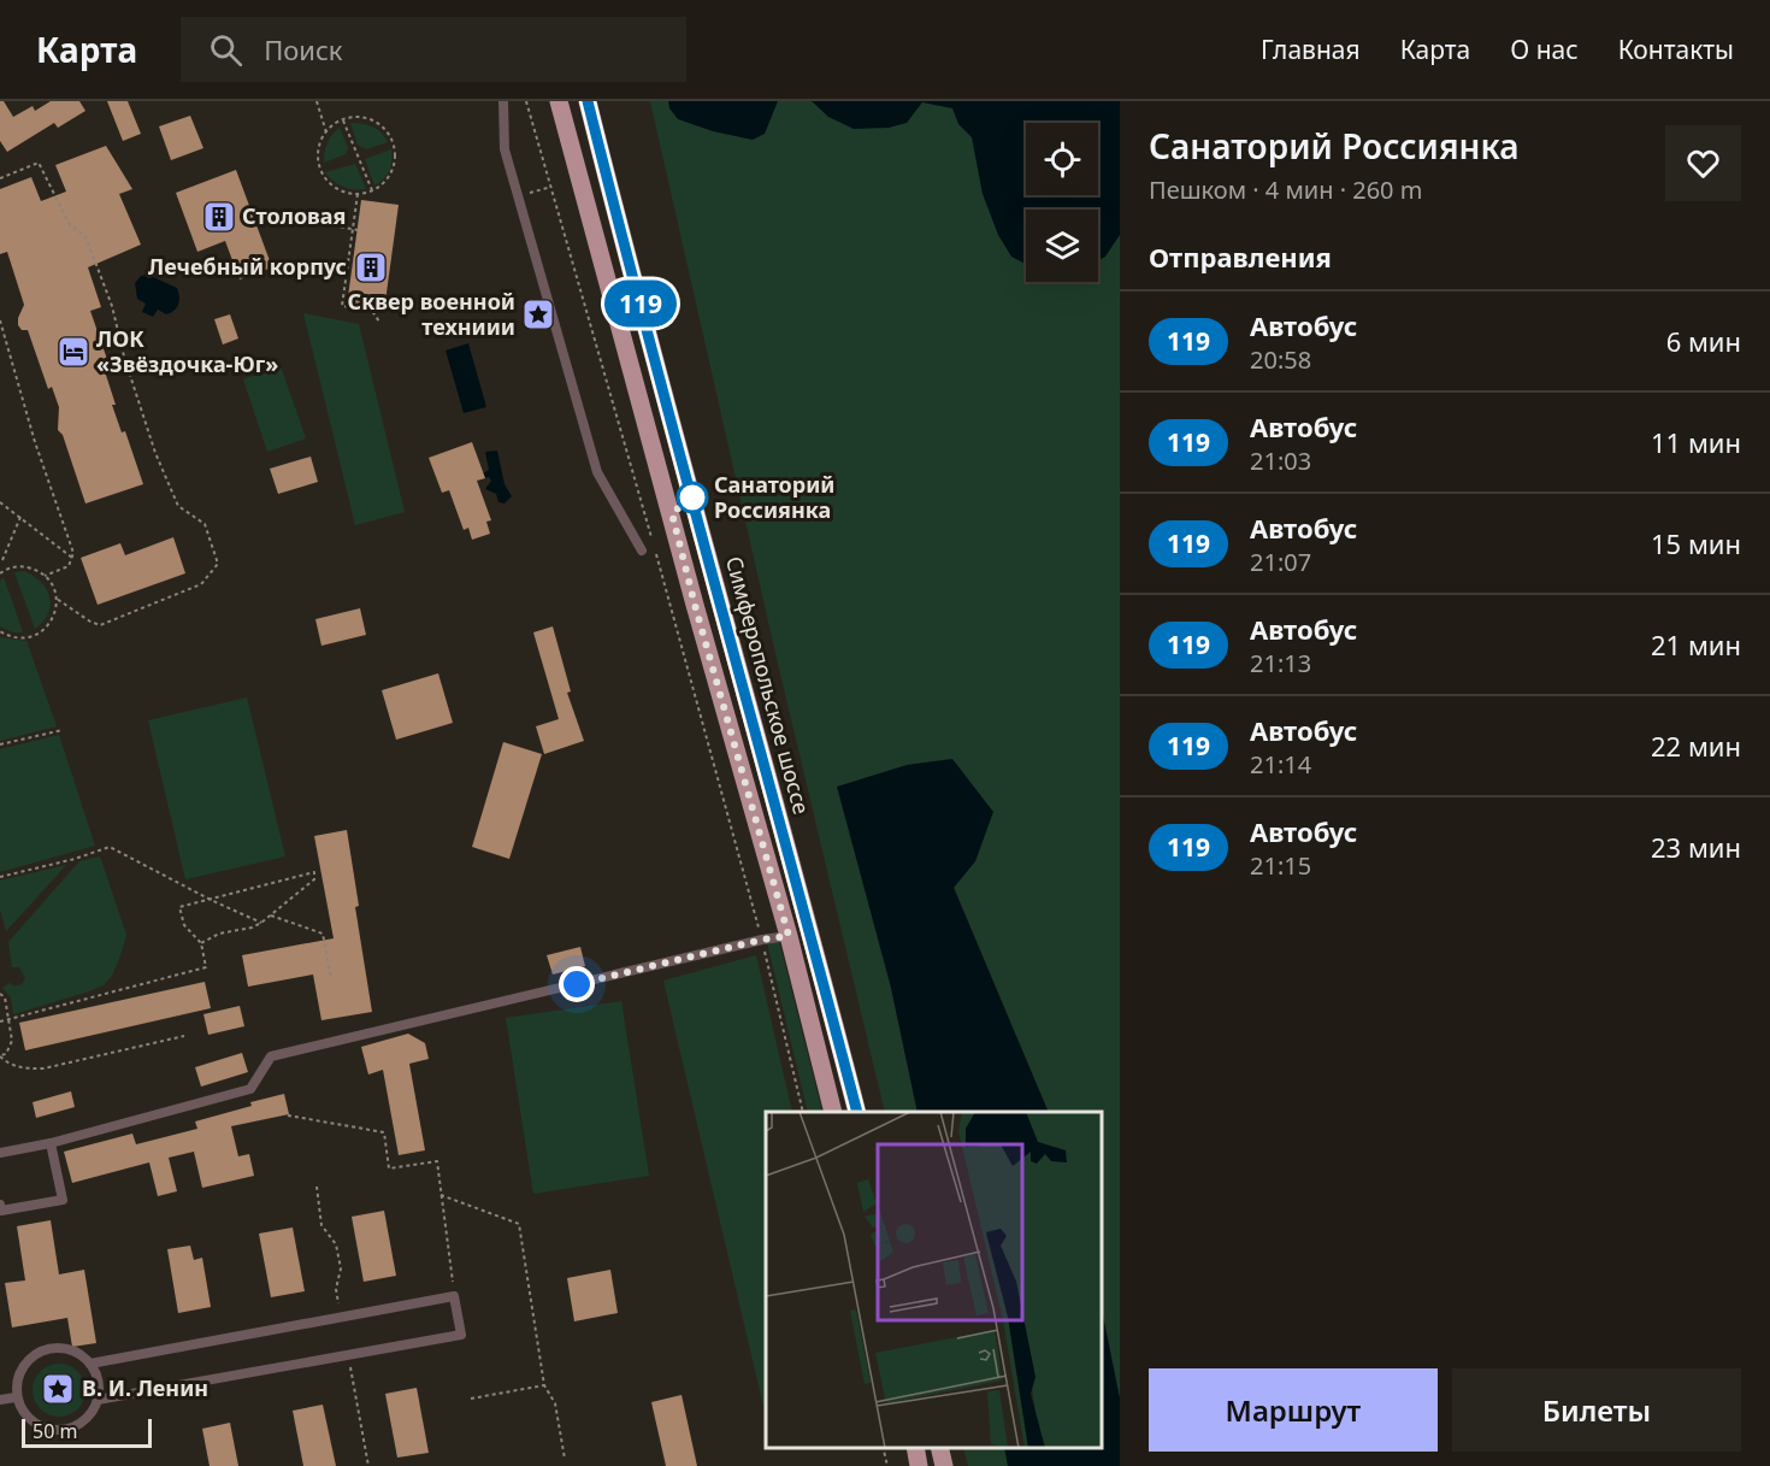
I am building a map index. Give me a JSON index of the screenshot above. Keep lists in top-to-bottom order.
{
  "streets": {
    "main road": ["Симферопольское шоссе"]
  },
  "places": {
    "building": ["Столовая", "Лечебный корпус"],
    "place": ["Сквер военной техниии", "В. И. Ленин"],
    "hotel": ["ЛОК «Звёздочка-Юг»"],
    "other": ["Санаторий Россиянка"]
  },
  "lines": ["bus line 119"],
  "scale_bar": "50 m",
  "page": {
    "header": "Карта",
    "search": "Поиск",
    "nav": [
      "Главная",
      "Карта",
      "О нас",
      "Контакты"
    ],
    "on_map": "119",
    "heading": [
      ["Санаторий Россиянка", "Пешком · 4 мин · 260 m"],
      "Отправления"
    ],
    "list": [
      {
        "mark": "119",
        "name": "Автобус",
        "note": "20:58",
        "value": "6 мин"
      },
      {
        "mark": "119",
        "name": "Автобус",
        "note": "21:03",
        "value": "11 мин"
      },
      {
        "mark": "119",
        "name": "Автобус",
        "note": "21:07",
        "value": "15 мин"
      },
      {
        "mark": "119",
        "name": "Автобус",
        "note": "21:13",
        "value": "21 мин"
      },
      {
        "mark": "119",
        "name": "Автобус",
        "note": "21:14",
        "value": "22 мин"
      },
      {
        "mark": "119",
        "name": "Автобус",
        "note": "21:15",
        "value": "23 мин"
      }
    ],
    "buttons": ["Маршрут", "Билеты"],
    "scale": "50 m"
  }
}
